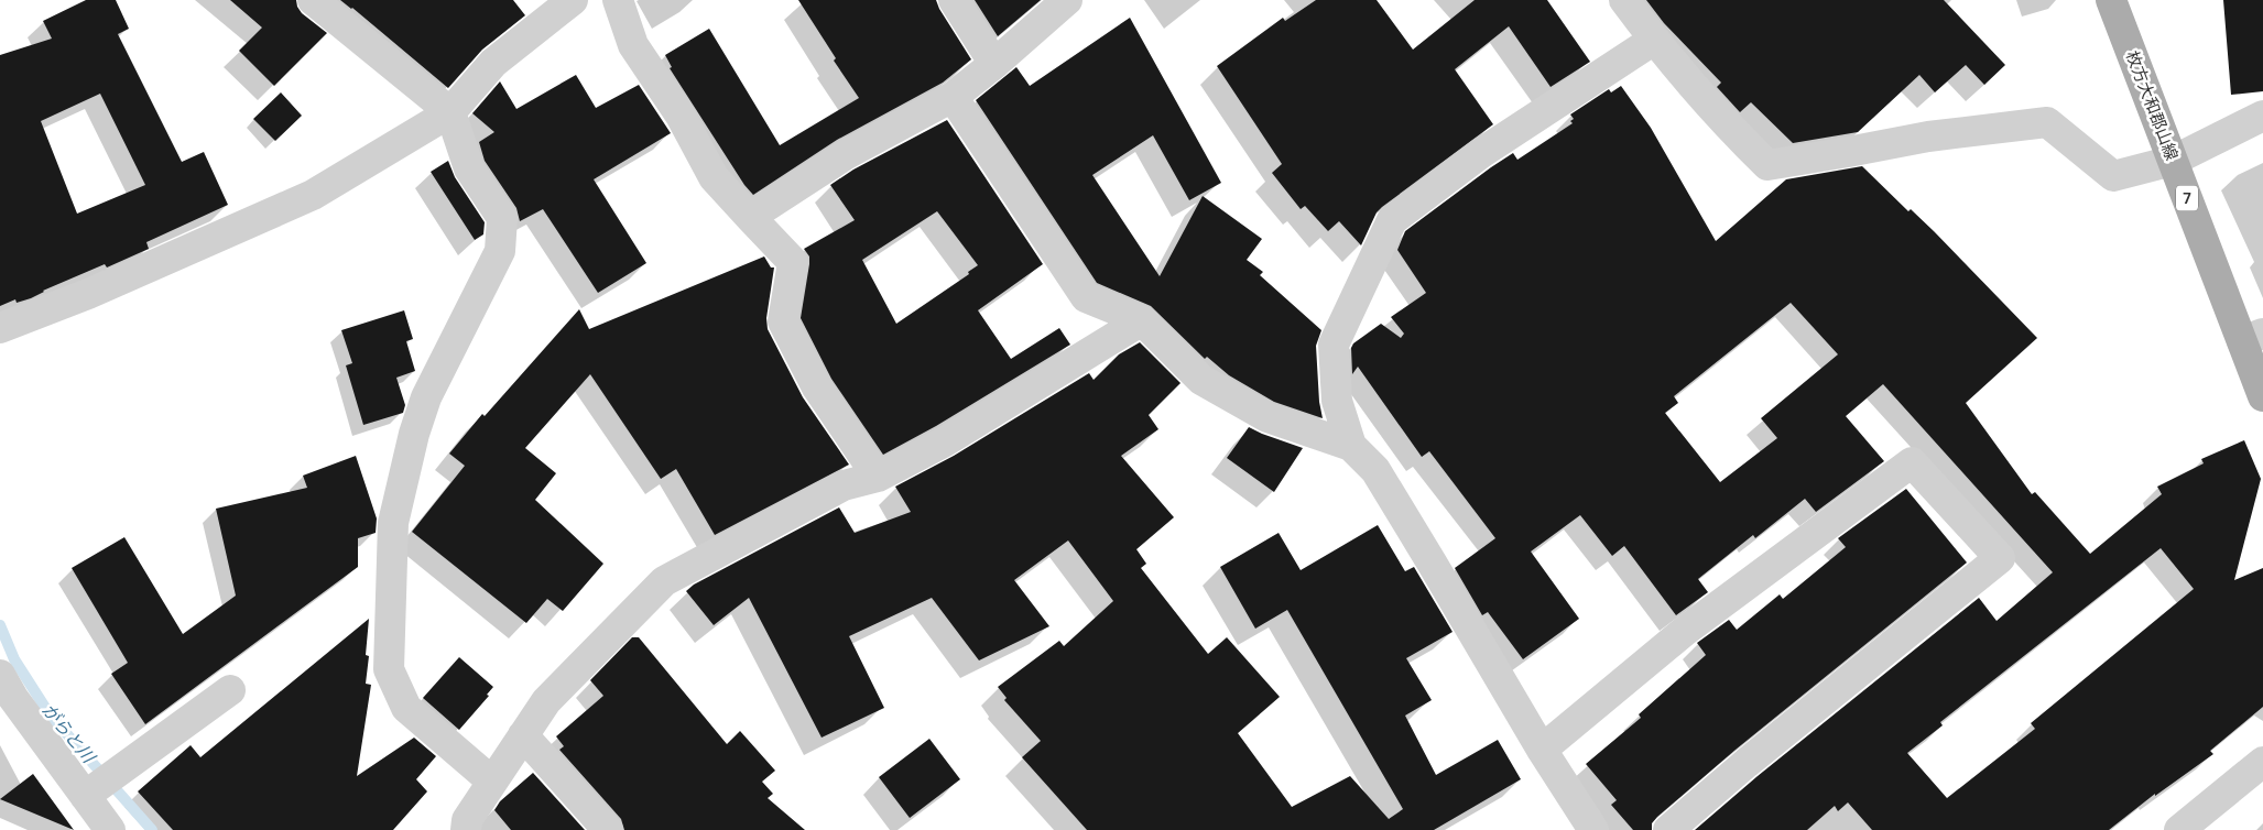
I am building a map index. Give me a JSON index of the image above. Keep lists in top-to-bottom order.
{
  "streets": {
    "main road": ["枚方大和郡山線", "7"]
  },
  "water": ["がらと川"]
}
